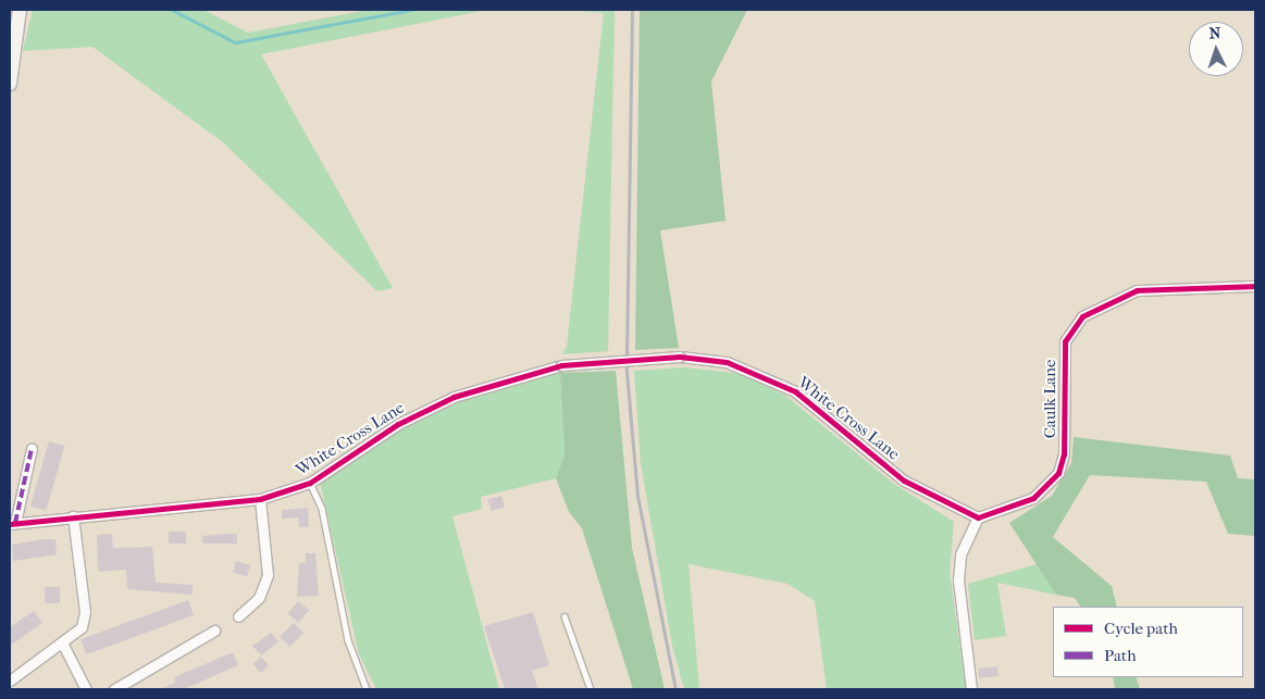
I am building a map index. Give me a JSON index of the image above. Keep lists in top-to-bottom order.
{
  "streets": {
    "street": ["Caulk Lane", "White Cross Lane"]
  },
  "crossings": [
    ["Caulk Lane", "White Cross Lane"]
  ],
  "legend": ["Cycle path", "Path"],
  "north": "top"
}
